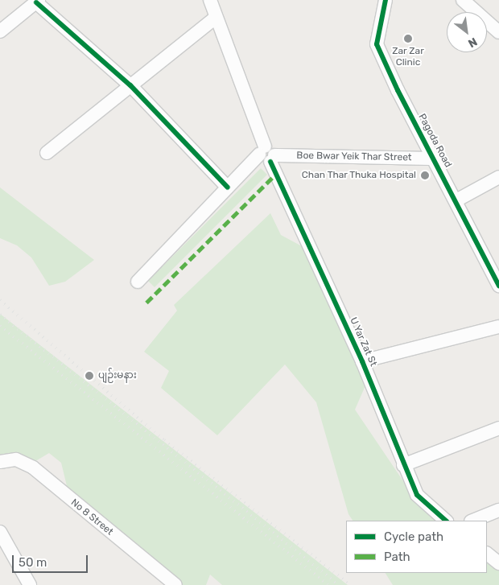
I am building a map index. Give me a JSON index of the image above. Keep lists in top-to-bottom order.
{
  "streets": {
    "street": [
      "Pagoda Road",
      "Boe Bwar Yeik Thar Street",
      "U Yar Zat St",
      "No 8 Street"
    ]
  },
  "crossings": [
    ["Pagoda Road", "Boe Bwar Yeik Thar Street"],
    ["Boe Bwar Yeik Thar Street", "U Yar Zat St"]
  ],
  "places": ["Zar Zar Clinic", "Chan Thar Thuka Hospital", "ပျဉ်းမနား"],
  "legend": ["Cycle path", "Path"],
  "scale_bar": "50 m",
  "north": "bottom right"
}
